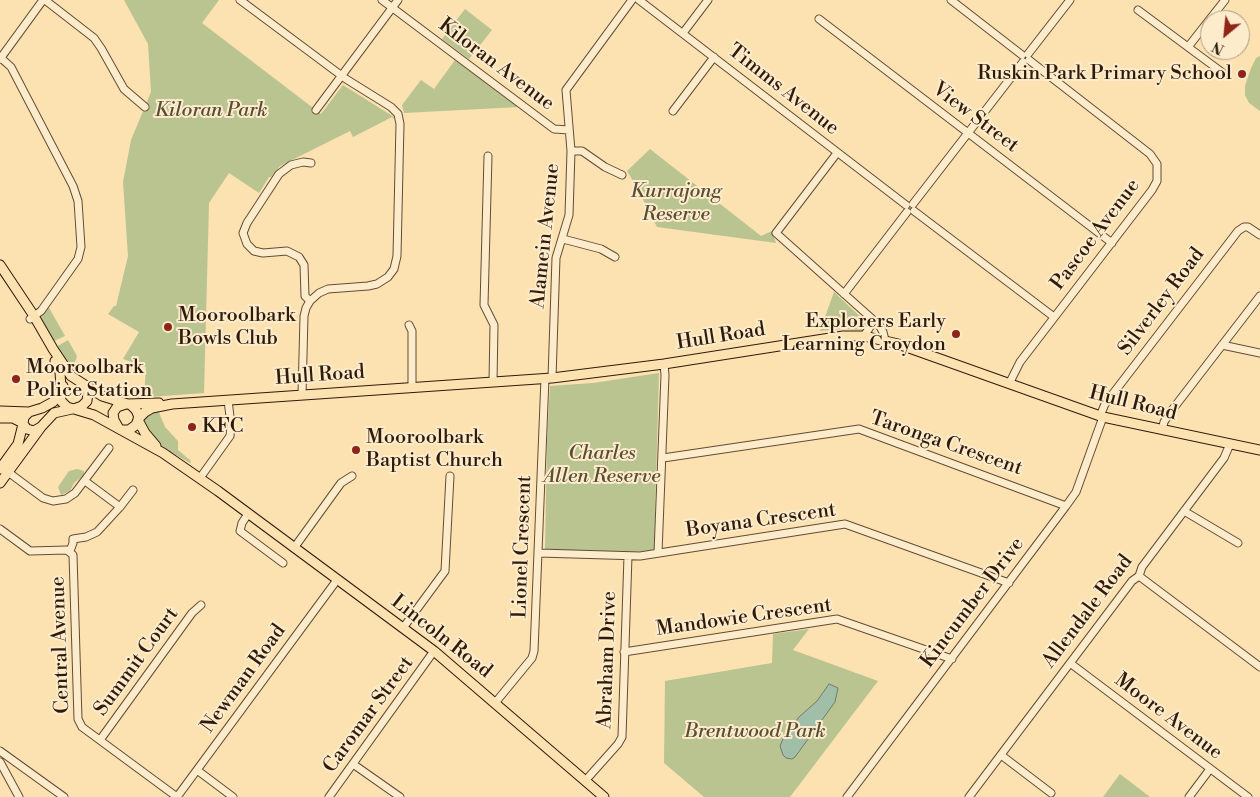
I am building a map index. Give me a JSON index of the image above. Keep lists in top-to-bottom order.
{
  "streets": {
    "main road": ["Hull Road", "Lincoln Road"],
    "street": [
      "Kiloran Avenue",
      "Timms Avenue",
      "View Street",
      "Pascoe Avenue",
      "Alamein Avenue",
      "Silverley Road",
      "Taronga Crescent",
      "Boyana Crescent",
      "Lionel Crescent",
      "Kincumber Drive",
      "Allendale Road",
      "Mandowie Crescent",
      "Central Avenue",
      "Abraham Drive",
      "Summit Court",
      "Newman Road",
      "Caromar Street",
      "Moore Avenue"
    ]
  },
  "crossings": [
    ["Kiloran Avenue", "Alamein Avenue"],
    ["Timms Avenue", "Pascoe Avenue"],
    ["View Street", "Pascoe Avenue"],
    ["Pascoe Avenue", "Hull Road"],
    ["Alamein Avenue", "Hull Road"],
    ["Alamein Avenue", "Lionel Crescent"],
    ["Silverley Road", "Hull Road"],
    ["Silverley Road", "Kincumber Drive"],
    ["Hull Road", "Lionel Crescent"],
    ["Hull Road", "Kincumber Drive"],
    ["Hull Road", "Allendale Road"],
    ["Hull Road", "Lincoln Road"],
    ["Taronga Crescent", "Kincumber Drive"],
    ["Boyana Crescent", "Lionel Crescent"],
    ["Boyana Crescent", "Kincumber Drive"],
    ["Boyana Crescent", "Abraham Drive"],
    ["Lionel Crescent", "Lincoln Road"],
    ["Kincumber Drive", "Mandowie Crescent"],
    ["Allendale Road", "Moore Avenue"],
    ["Mandowie Crescent", "Abraham Drive"],
    ["Lincoln Road", "Abraham Drive"],
    ["Lincoln Road", "Newman Road"],
    ["Lincoln Road", "Caromar Street"],
    ["Central Avenue", "Summit Court"],
    ["Central Avenue", "Newman Road"]
  ],
  "parks": [
    "Kiloran Park",
    "Kurrajong Reserve",
    "Charles Allen Reserve",
    "Brentwood Park"
  ],
  "places": [
    "Ruskin Park Primary School",
    "Mooroolbark Bowls Club",
    "Explorers Early Learning Croydon",
    "Mooroolbark Police Station",
    "KFC",
    "Mooroolbark Baptist Church"
  ],
  "north": "bottom left"
}
